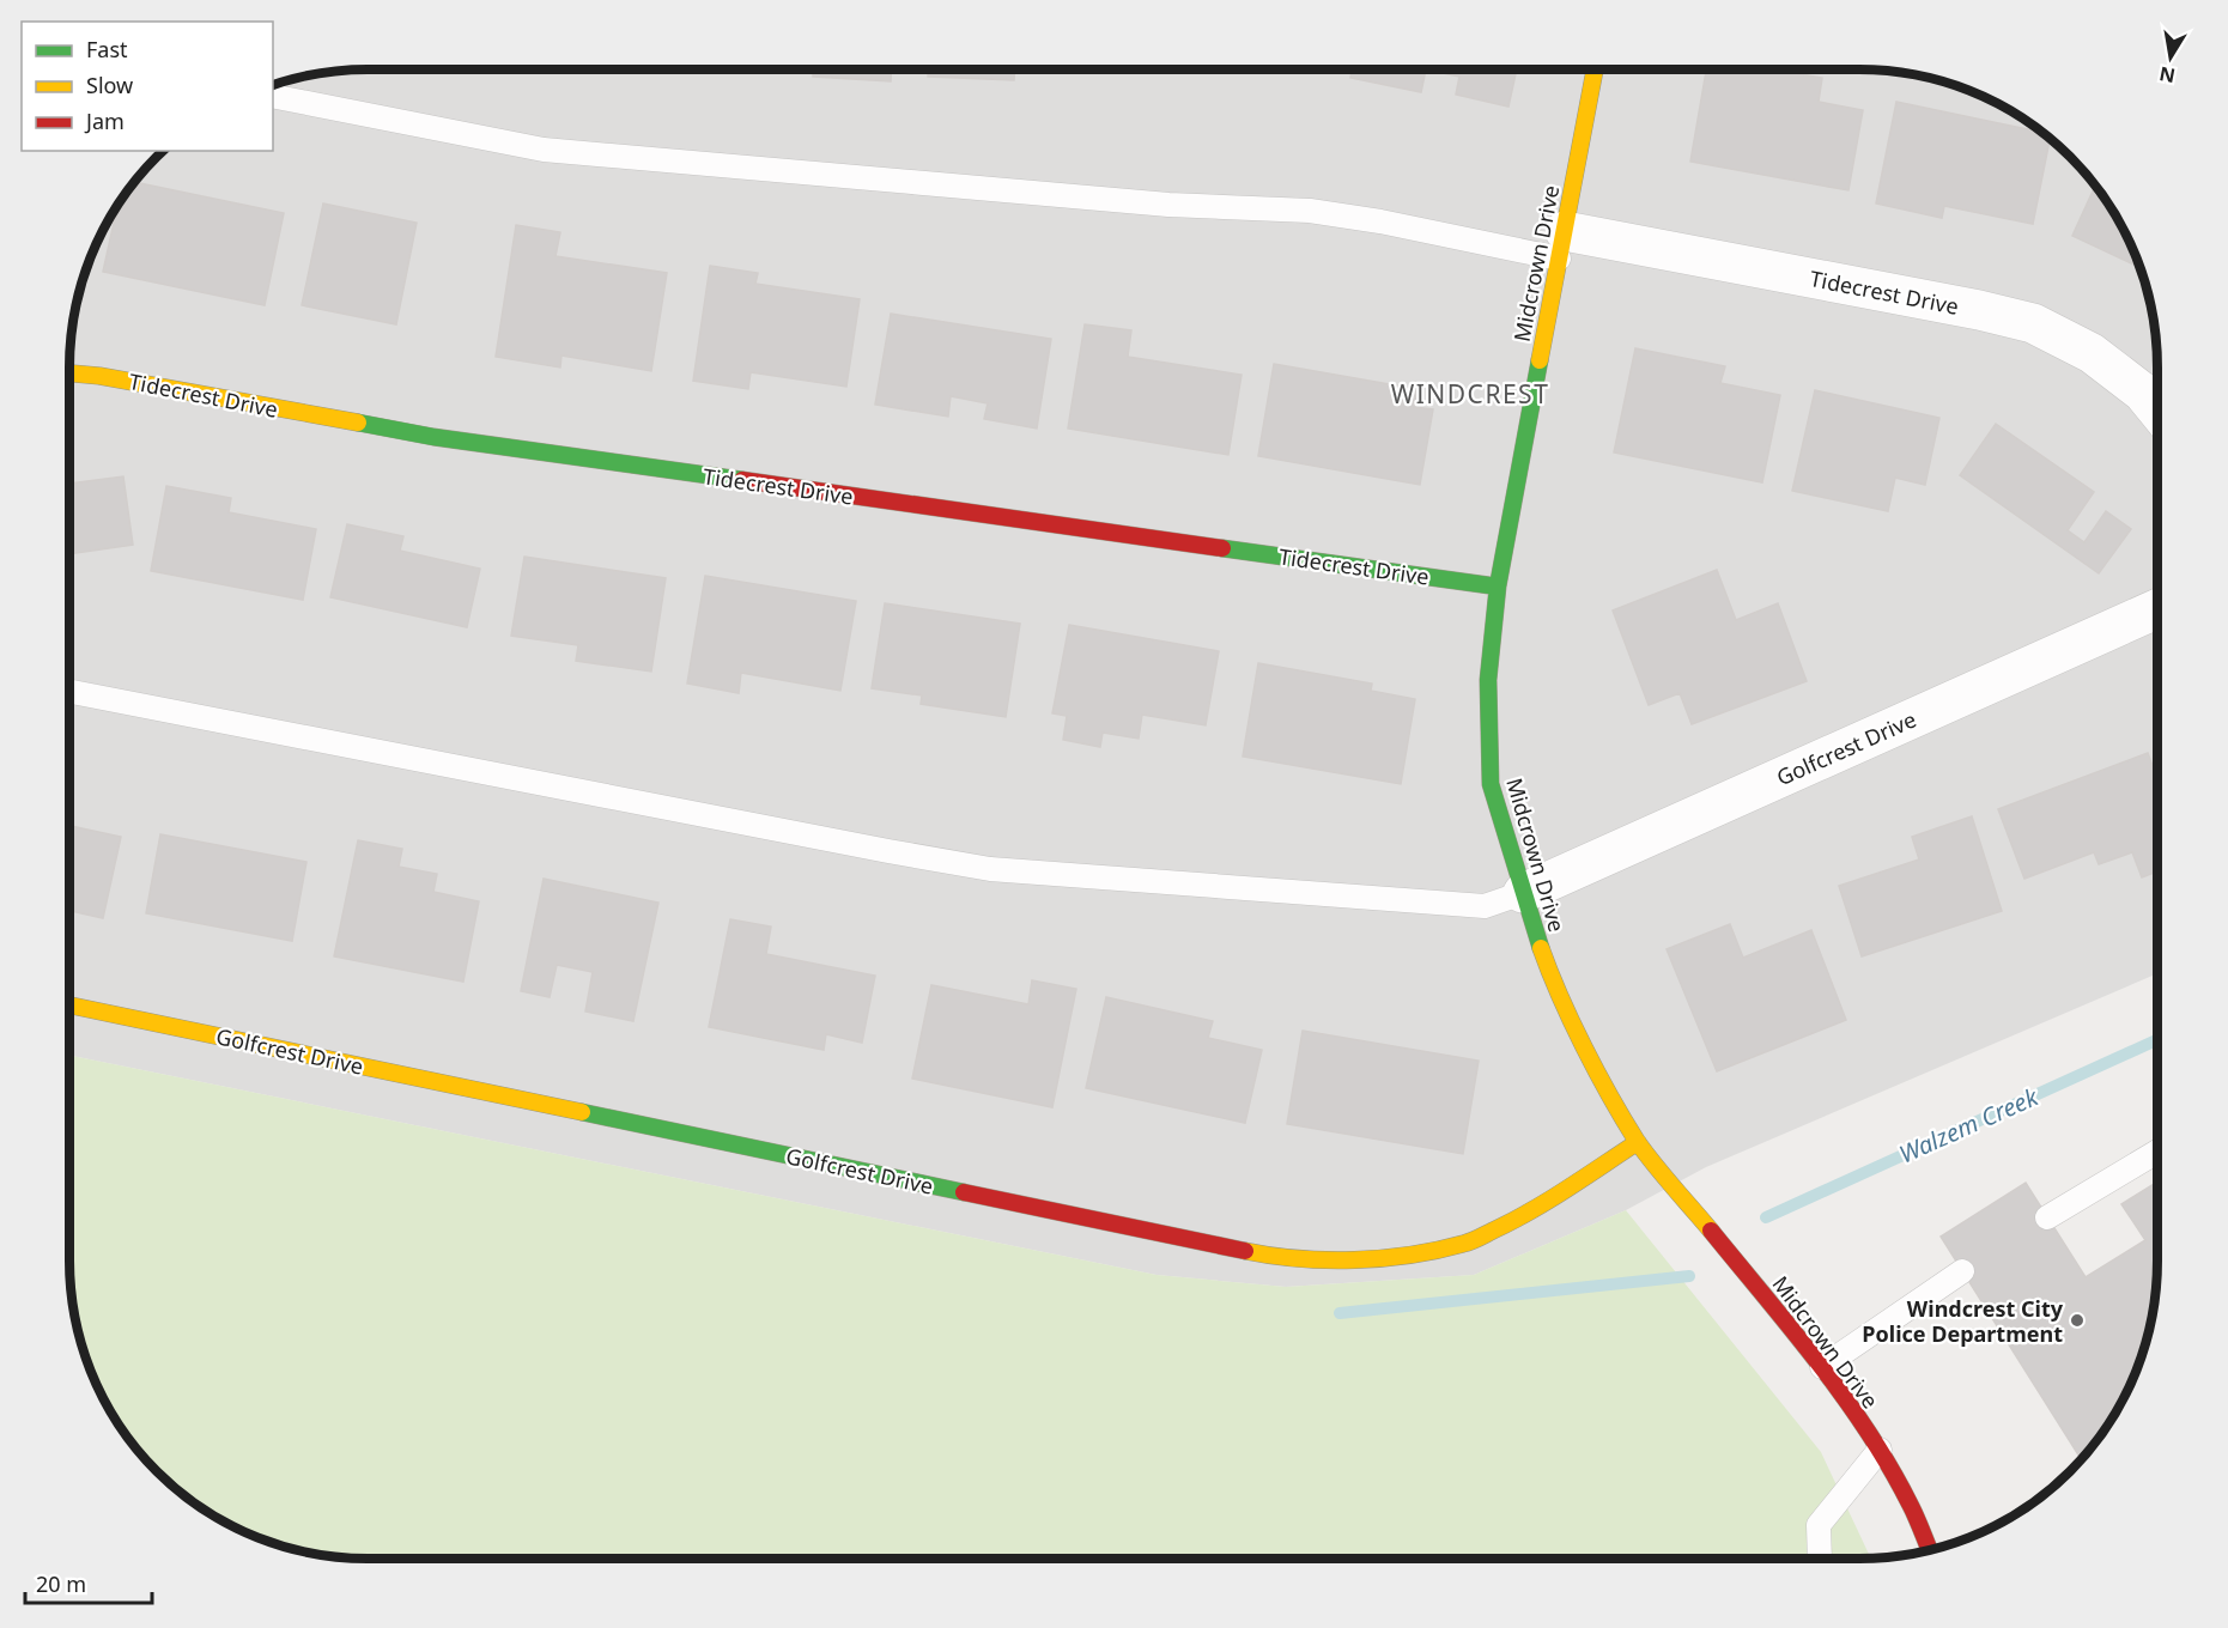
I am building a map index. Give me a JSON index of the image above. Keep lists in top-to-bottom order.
{
  "streets": {
    "street": ["Midcrown Drive", "Tidecrest Drive", "Golfcrest Drive"]
  },
  "crossings": [
    ["Midcrown Drive", "Tidecrest Drive"],
    ["Midcrown Drive", "Golfcrest Drive"]
  ],
  "districts": ["WINDCREST"],
  "water": ["Walzem Creek"],
  "places": ["Windcrest City Police Department"],
  "legend": ["Fast", "Slow", "Jam"],
  "scale_bar": "20 m",
  "north": "bottom"
}
